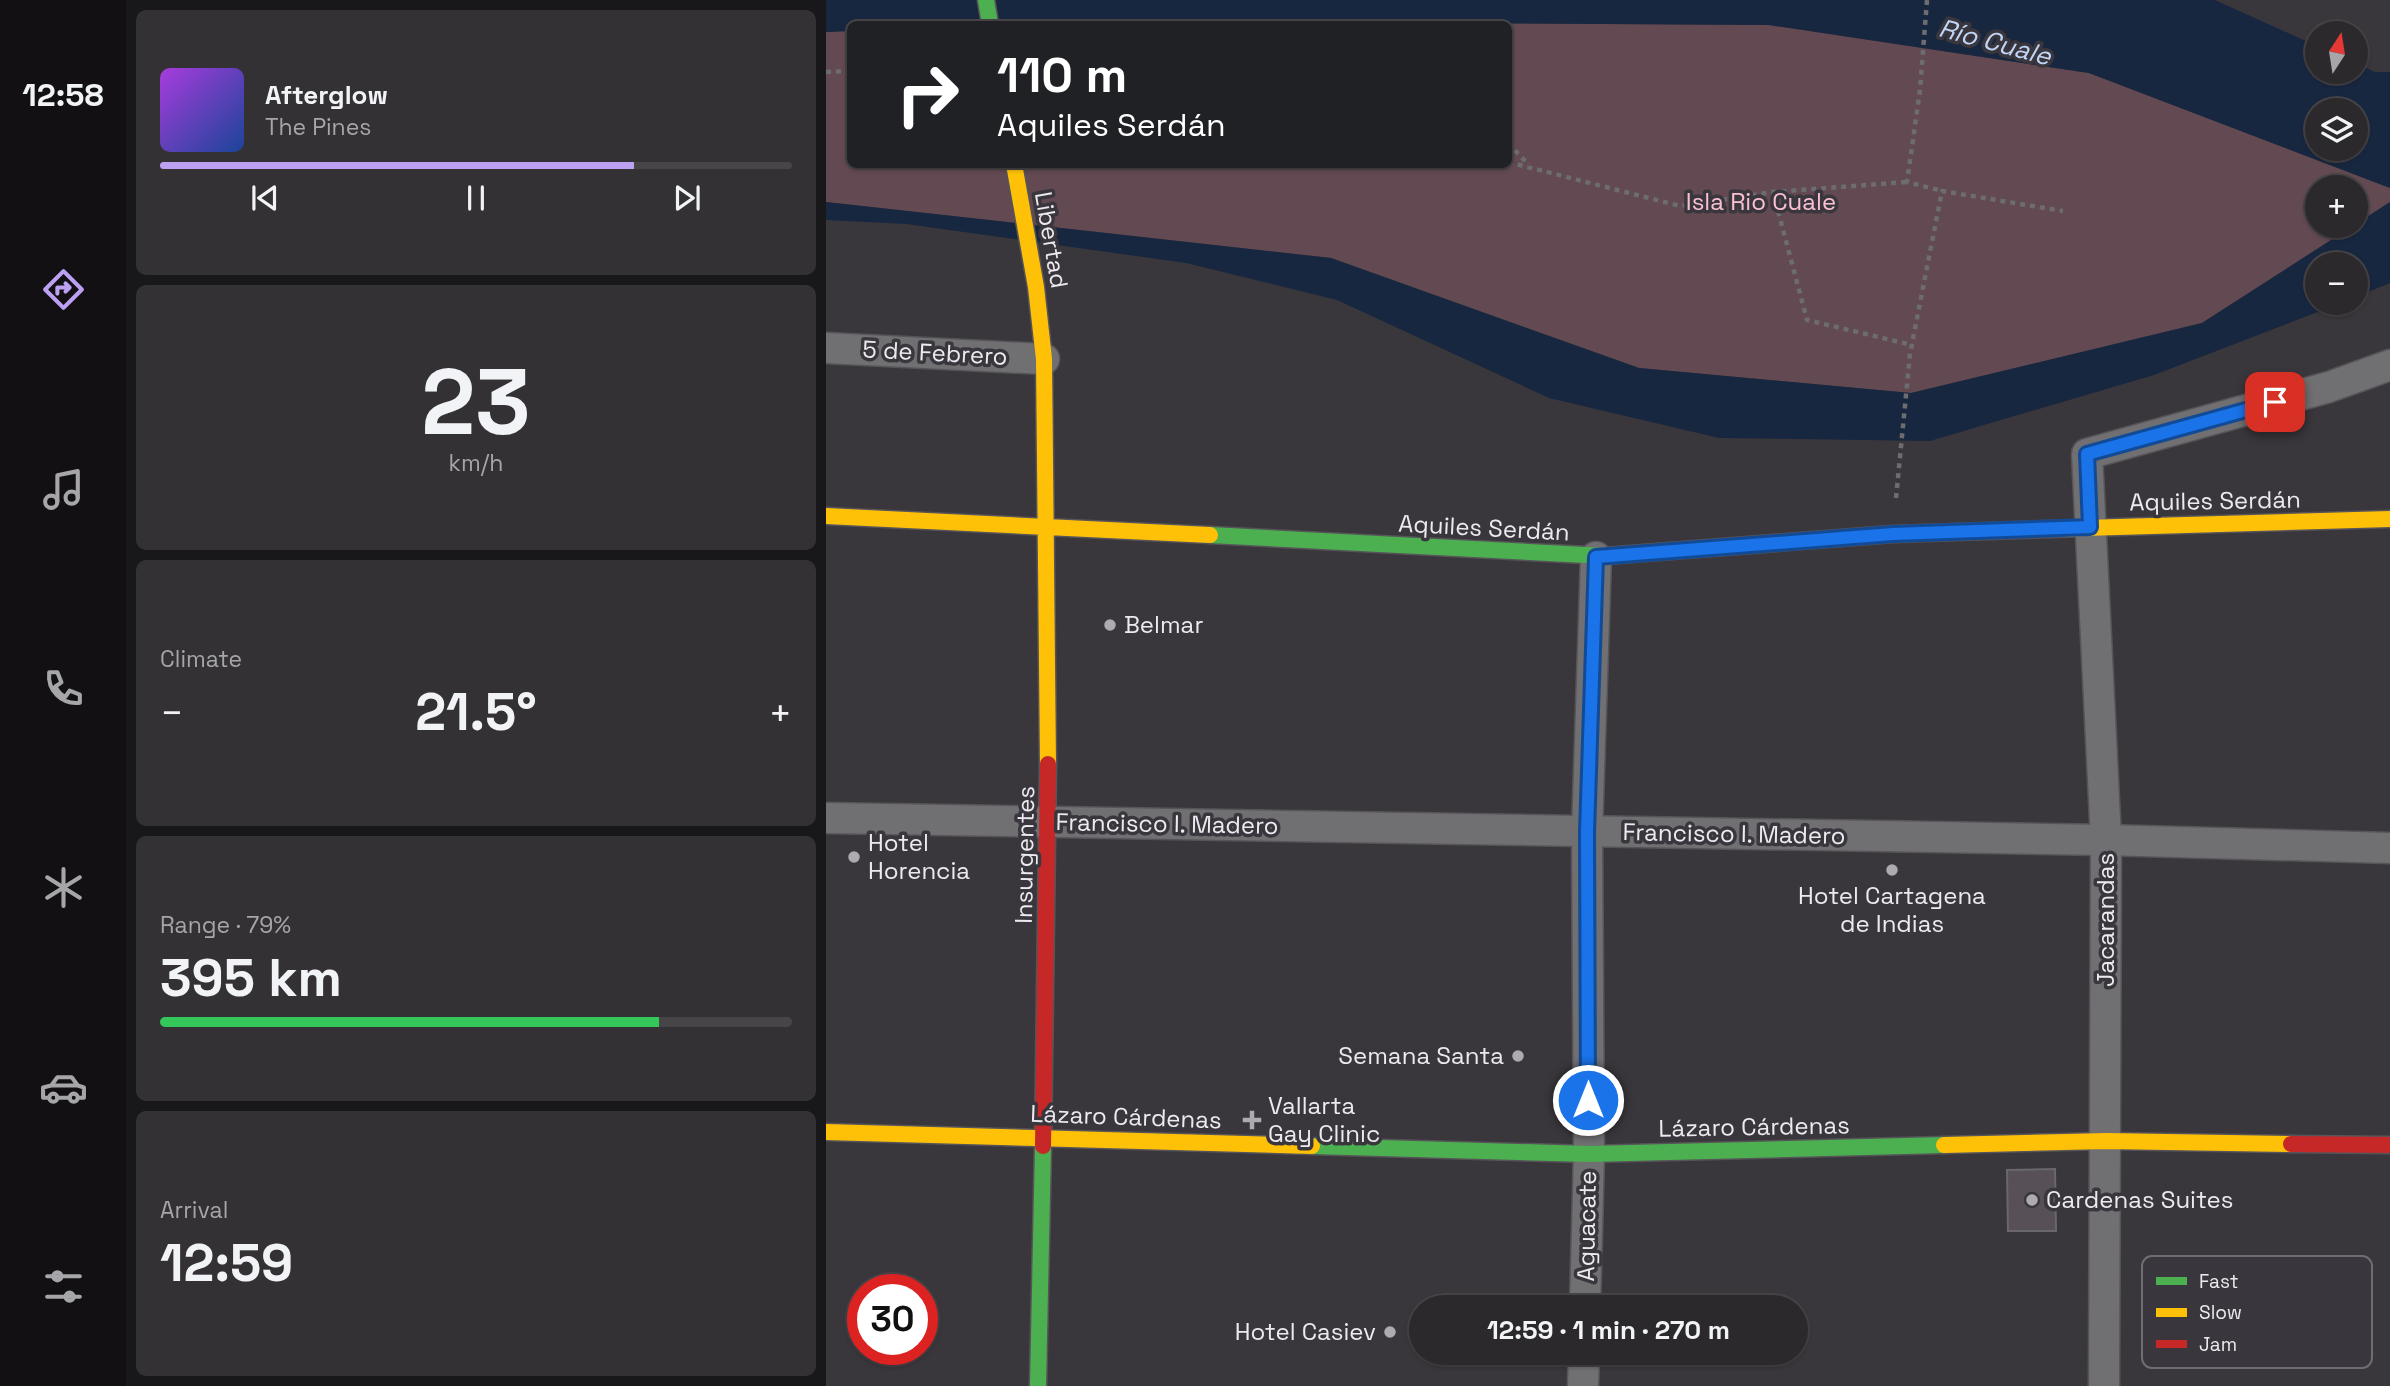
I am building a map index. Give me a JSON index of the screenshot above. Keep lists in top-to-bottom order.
{
  "streets": {
    "street": [
      "Libertad",
      "5 de Febrero",
      "Aquiles Serdán",
      "Francisco I. Madero",
      "Insurgentes",
      "Jacarandas",
      "Lázaro Cárdenas",
      "Aguacate"
    ]
  },
  "crossings": [
    ["Libertad", "Insurgentes"],
    ["5 de Febrero", "Insurgentes"],
    ["Aquiles Serdán", "Insurgentes"],
    ["Aquiles Serdán", "Jacarandas"],
    ["Aquiles Serdán", "Aguacate"],
    ["Francisco I. Madero", "Insurgentes"],
    ["Francisco I. Madero", "Jacarandas"],
    ["Francisco I. Madero", "Aguacate"],
    ["Insurgentes", "Lázaro Cárdenas"],
    ["Jacarandas", "Lázaro Cárdenas"],
    ["Lázaro Cárdenas", "Aguacate"]
  ],
  "water": ["Río Cuale"],
  "parks": ["Isla Rio Cuale"],
  "places": {
    "other": [
      "Belmar",
      "Hotel Horencia",
      "Hotel Cartagena de Indias",
      "Semana Santa",
      "Cardenas Suites",
      "Hotel Casiev"
    ],
    "health": ["Vallarta Gay Clinic"]
  },
  "legend": ["Fast", "Slow", "Jam"],
  "north": "top",
  "page": {
    "tabs": "12:58",
    "map_buttons": ["+", "−"],
    "turn": ["110 m", "Aquiles Serdán"],
    "song": ["Afterglow", "The Pines"],
    "tile": [
      ["23", "km/h"],
      "Climate",
      ["Range · 79%", "395 km"],
      ["Arrival", "12:59"]
    ],
    "heat": ["−", "21.5°", "+"],
    "limit": "30",
    "trip": "12:59 · 1 min · 270 m"
  }
}
